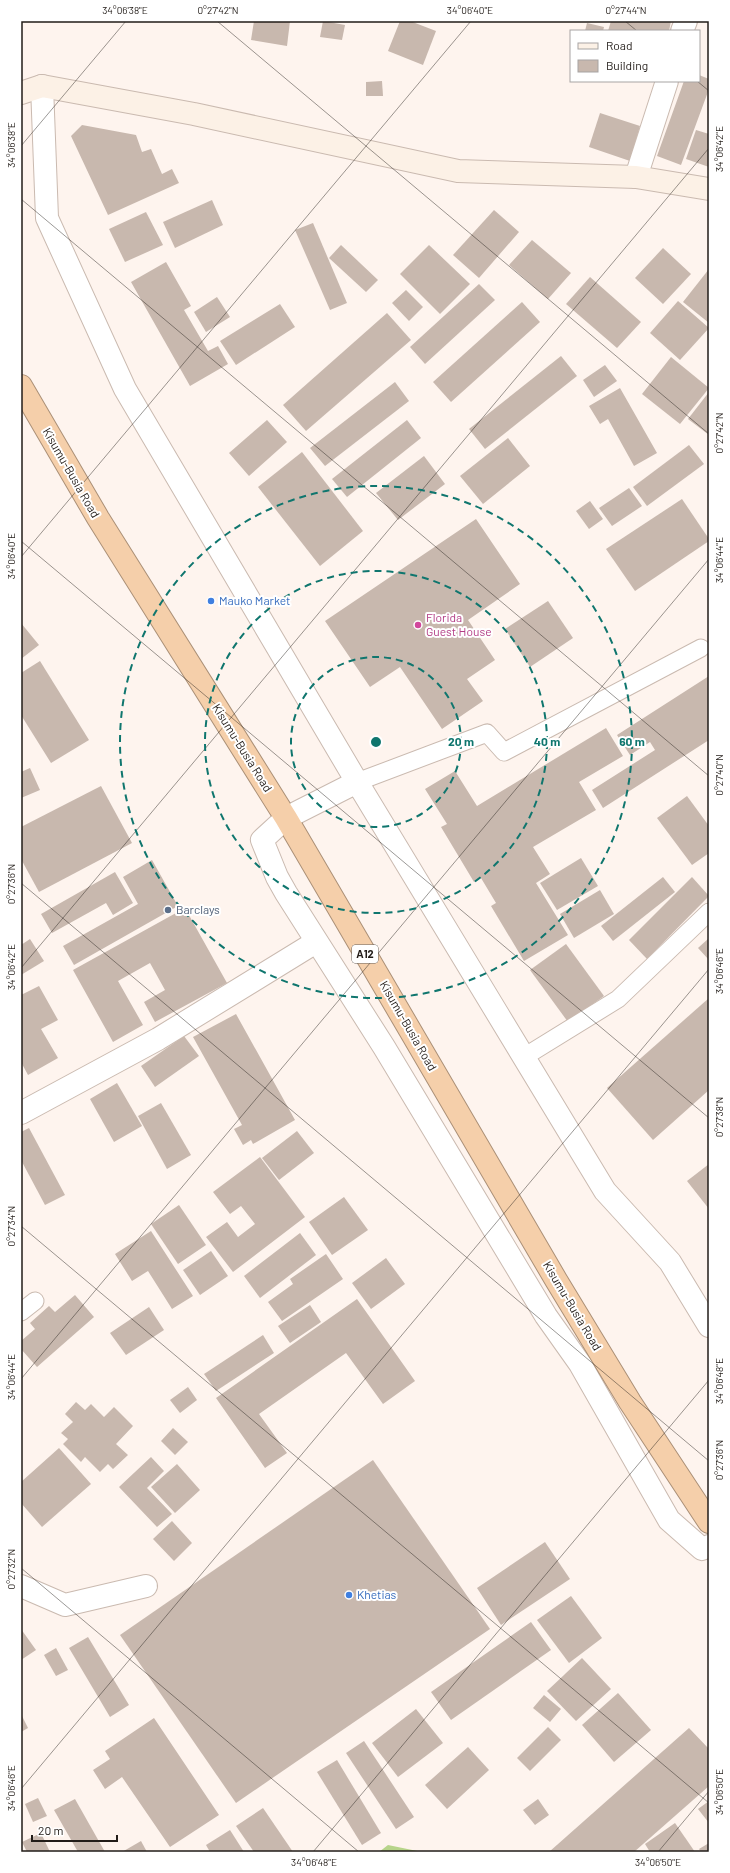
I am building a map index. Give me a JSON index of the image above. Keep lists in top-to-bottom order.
{
  "streets": {
    "highway": ["Kisumu-Busia Road", "A12"]
  },
  "places": [
    "Mauko Market",
    "Florida Guest House",
    "Barclays",
    "Khetias"
  ],
  "legend": ["Road", "Building"],
  "scale_bar": "20 m",
  "coordinates": [
    "34°06'38\"E",
    "0°27'42\"N",
    "34°06'40\"E",
    "0°27'44\"N",
    "34°06'42\"E",
    "34°06'44\"E",
    "0°27'40\"N",
    "0°27'36\"N",
    "34°06'46\"E",
    "0°27'38\"N",
    "0°27'34\"N",
    "34°06'48\"E",
    "0°27'32\"N",
    "34°06'50\"E"
  ],
  "rings": ["20 m", "40 m", "60 m"]
}
